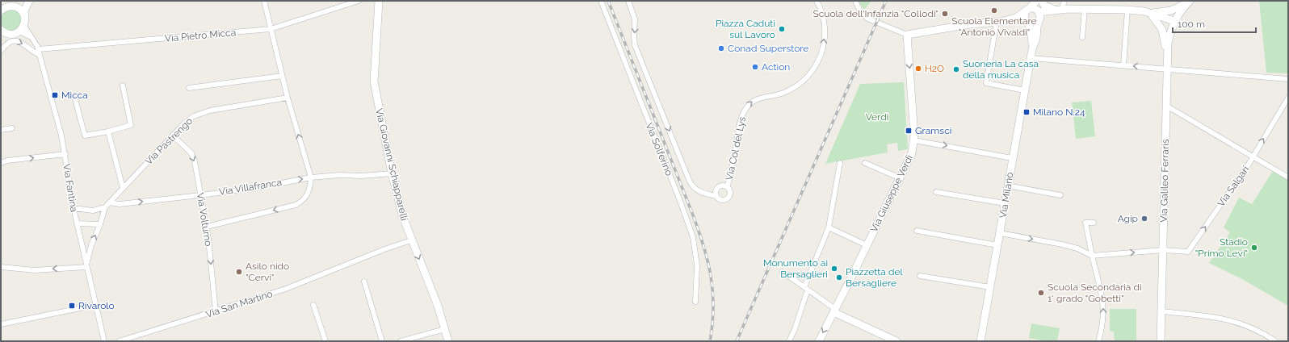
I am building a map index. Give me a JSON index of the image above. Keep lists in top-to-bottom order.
{
  "streets": {
    "street": [
      "Via Pietro Micca",
      "Via Pastrengo",
      "Via Col del Lys",
      "Via Solferino",
      "Via Giovanni Schiapparelli",
      "Via Galileo Ferraris",
      "Via Salgari",
      "Via Villafranca",
      "Via Fantina",
      "Via Giuseppe Verdi",
      "Via Milano",
      "Via Volturno",
      "Via San Martino"
    ]
  },
  "crossings": [
    ["Via Pietro Micca", "Via Fantina"],
    ["Via Pastrengo", "Via Villafranca"],
    ["Via Pastrengo", "Via Fantina"],
    ["Via Pastrengo", "Via Volturno"],
    ["Via Giovanni Schiapparelli", "Via Villafranca"],
    ["Via Giovanni Schiapparelli", "Via San Martino"],
    ["Via Galileo Ferraris", "Via Salgari"],
    ["Via Villafranca", "Via Volturno"],
    ["Via Volturno", "Via San Martino"]
  ],
  "one_way": [
    "Via Salgari",
    "Via Villafranca",
    "Via Giuseppe Verdi",
    "Via Volturno"
  ],
  "parks": ["Verdi"],
  "places": {
    "other": [
      "Scuola Elementare \"Antonio Vivaldi\"",
      "Scuola dell'Infanzia \"Collodi\"",
      "Piazza Caduti sul Lavoro",
      "Conad Superstore",
      "Action",
      "H2O",
      "Suoneria La casa della musica",
      "Agip",
      "Stadio \"Primo Levi\"",
      "Monumento ai Bersaglieri",
      "Asilo nido \"Cervi\"",
      "Piazzetta del Bersagliere",
      "Scuola Secondaria di 1° grado \"Gobetti\""
    ],
    "transit": [
      "Micca",
      "Milano N.24",
      "Gramsci",
      "Rivarolo"
    ]
  },
  "scale_bar": "100 m"
}
